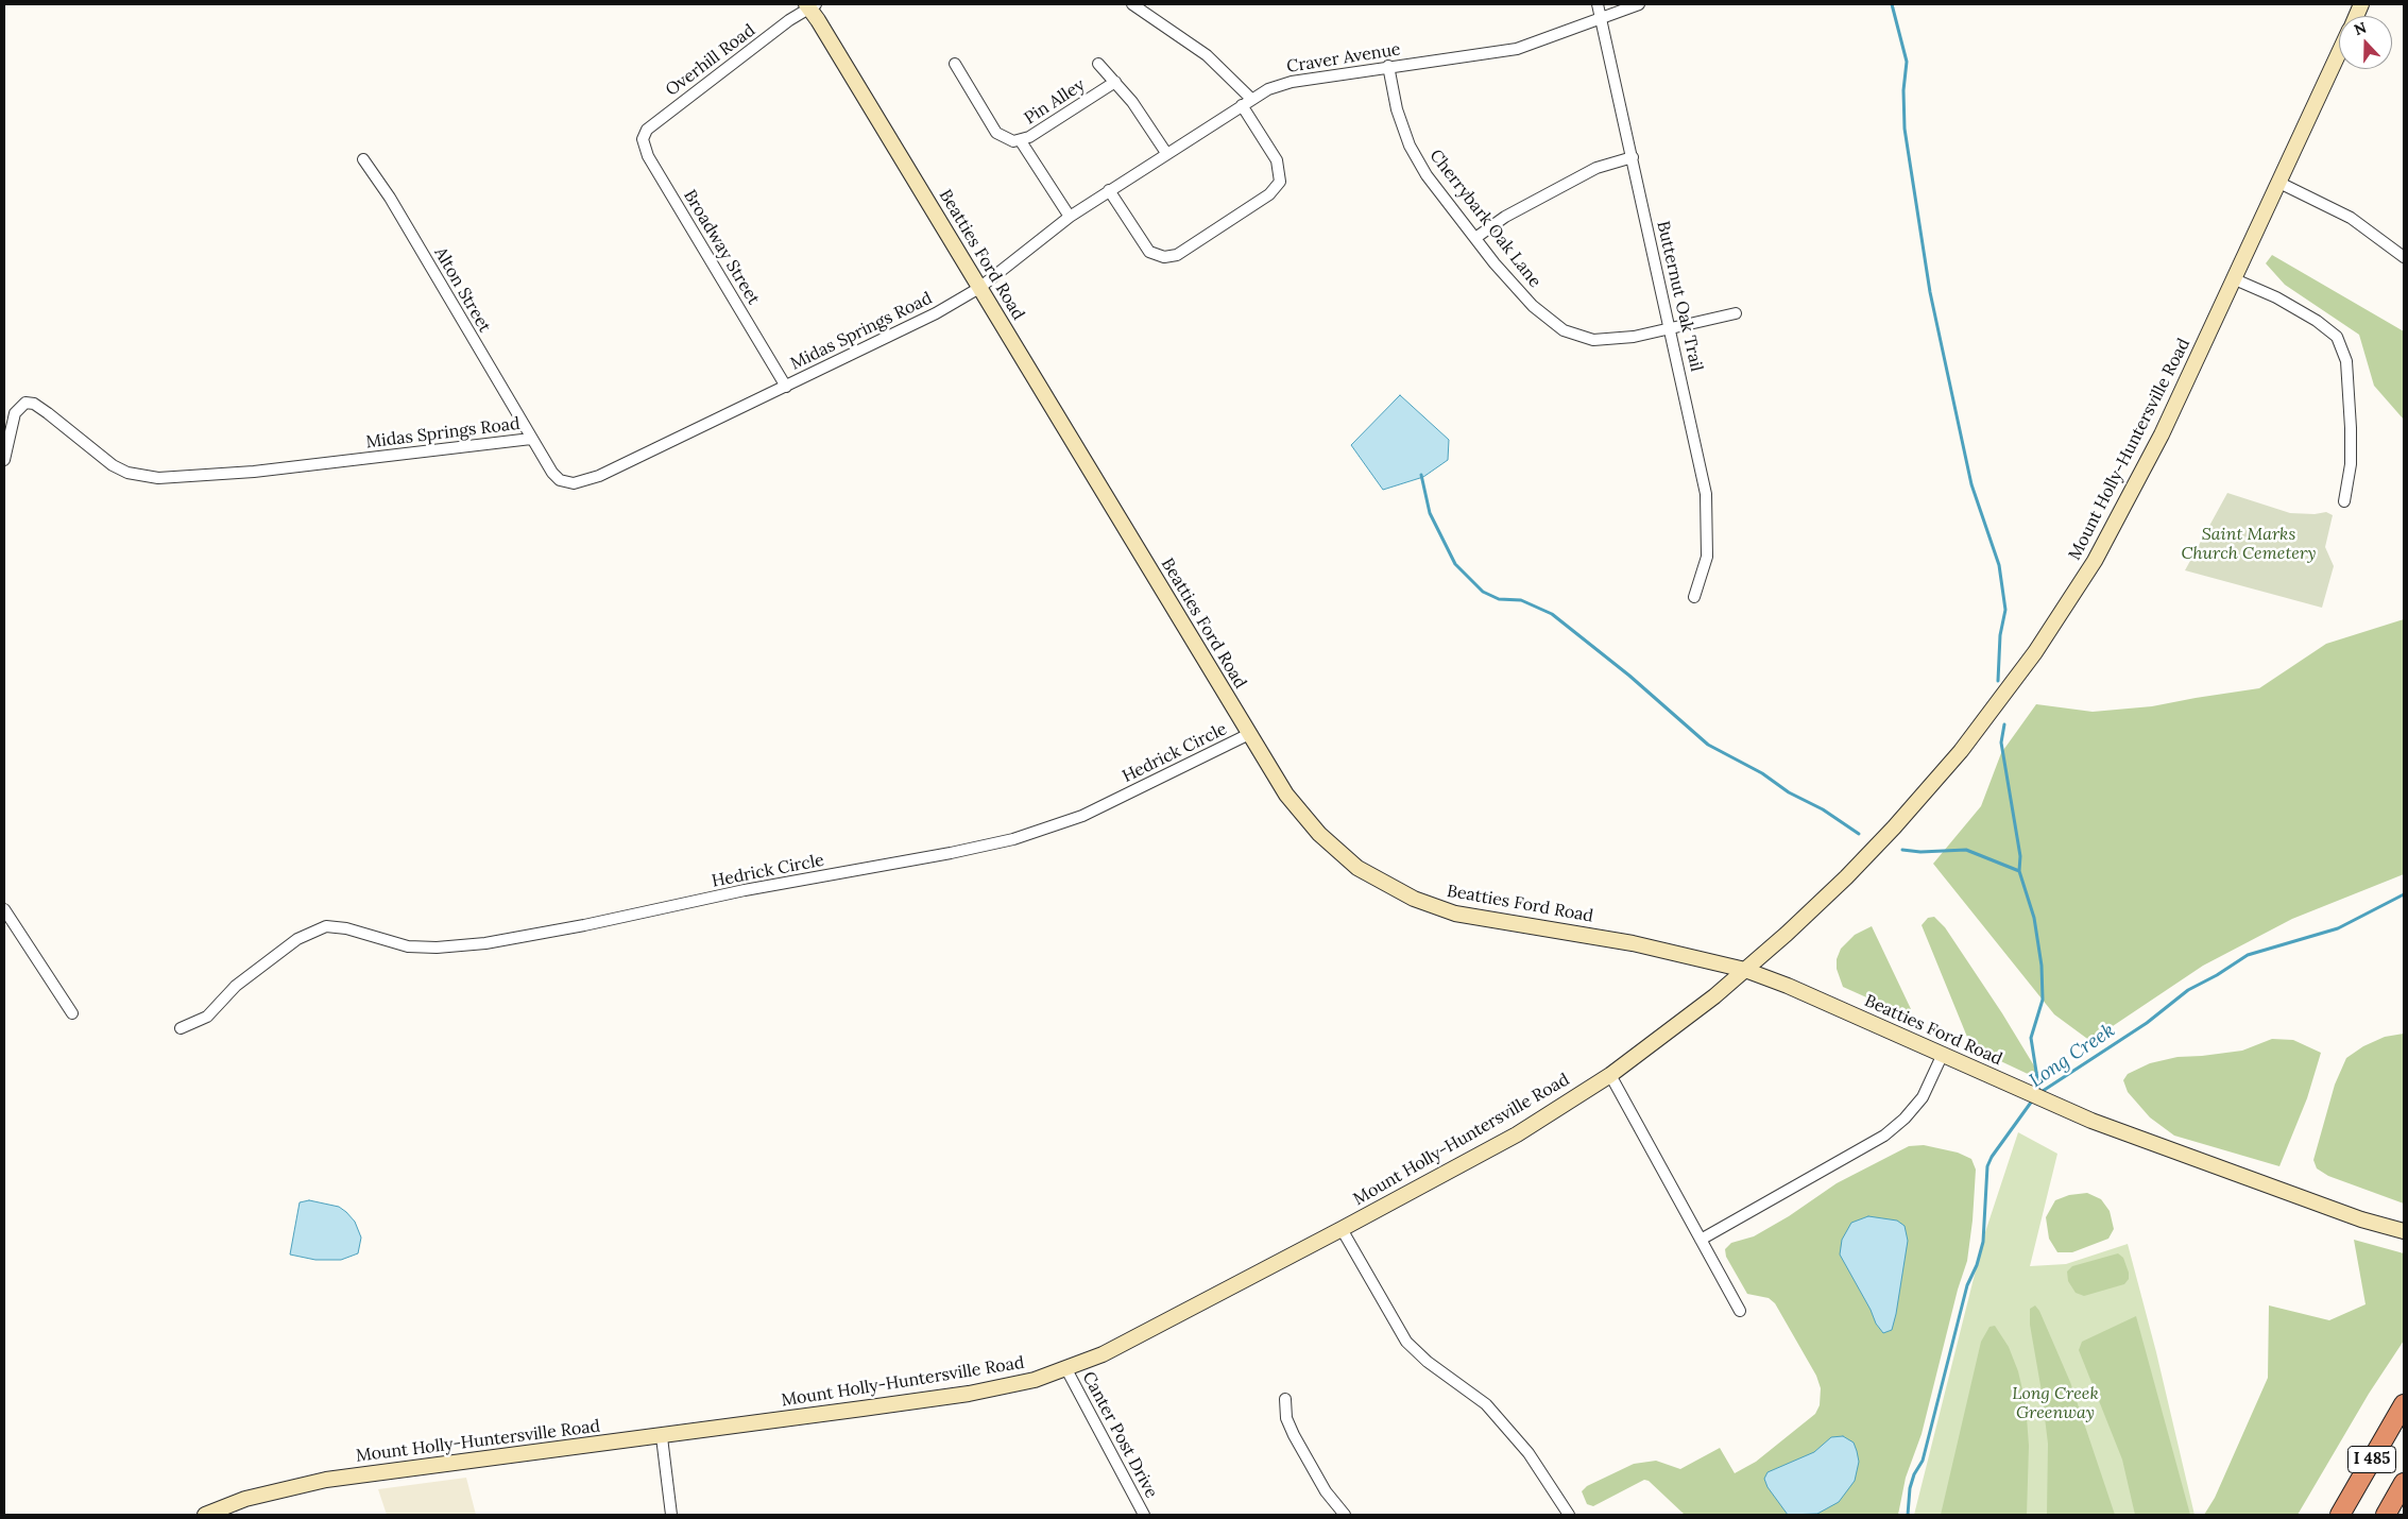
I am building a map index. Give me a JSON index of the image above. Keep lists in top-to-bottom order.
{
  "streets": {
    "highway": ["I 485"],
    "main road": ["Beatties Ford Road", "Mount Holly-Huntersville Road"],
    "street": [
      "Craver Avenue",
      "Overhill Road",
      "Pin Alley",
      "Cherrybark Oak Lane",
      "Broadway Street",
      "Alton Street",
      "Butternut Oak Trail",
      "Midas Springs Road",
      "Hedrick Circle",
      "Canter Post Drive"
    ]
  },
  "crossings": [
    ["Craver Avenue", "Cherrybark Oak Lane"],
    ["Craver Avenue", "Beatties Ford Road"],
    ["Craver Avenue", "Butternut Oak Trail"],
    ["Craver Avenue", "Midas Springs Road"],
    ["Overhill Road", "Broadway Street"],
    ["Overhill Road", "Beatties Ford Road"],
    ["Cherrybark Oak Lane", "Butternut Oak Trail"],
    ["Broadway Street", "Midas Springs Road"],
    ["Beatties Ford Road", "Midas Springs Road"],
    ["Beatties Ford Road", "Mount Holly-Huntersville Road"],
    ["Beatties Ford Road", "Hedrick Circle"],
    ["Alton Street", "Midas Springs Road"],
    ["Mount Holly-Huntersville Road", "Canter Post Drive"]
  ],
  "water": ["Long Creek"],
  "parks": ["Saint Marks Church Cemetery", "Long Creek Greenway"],
  "north": "top"
}
